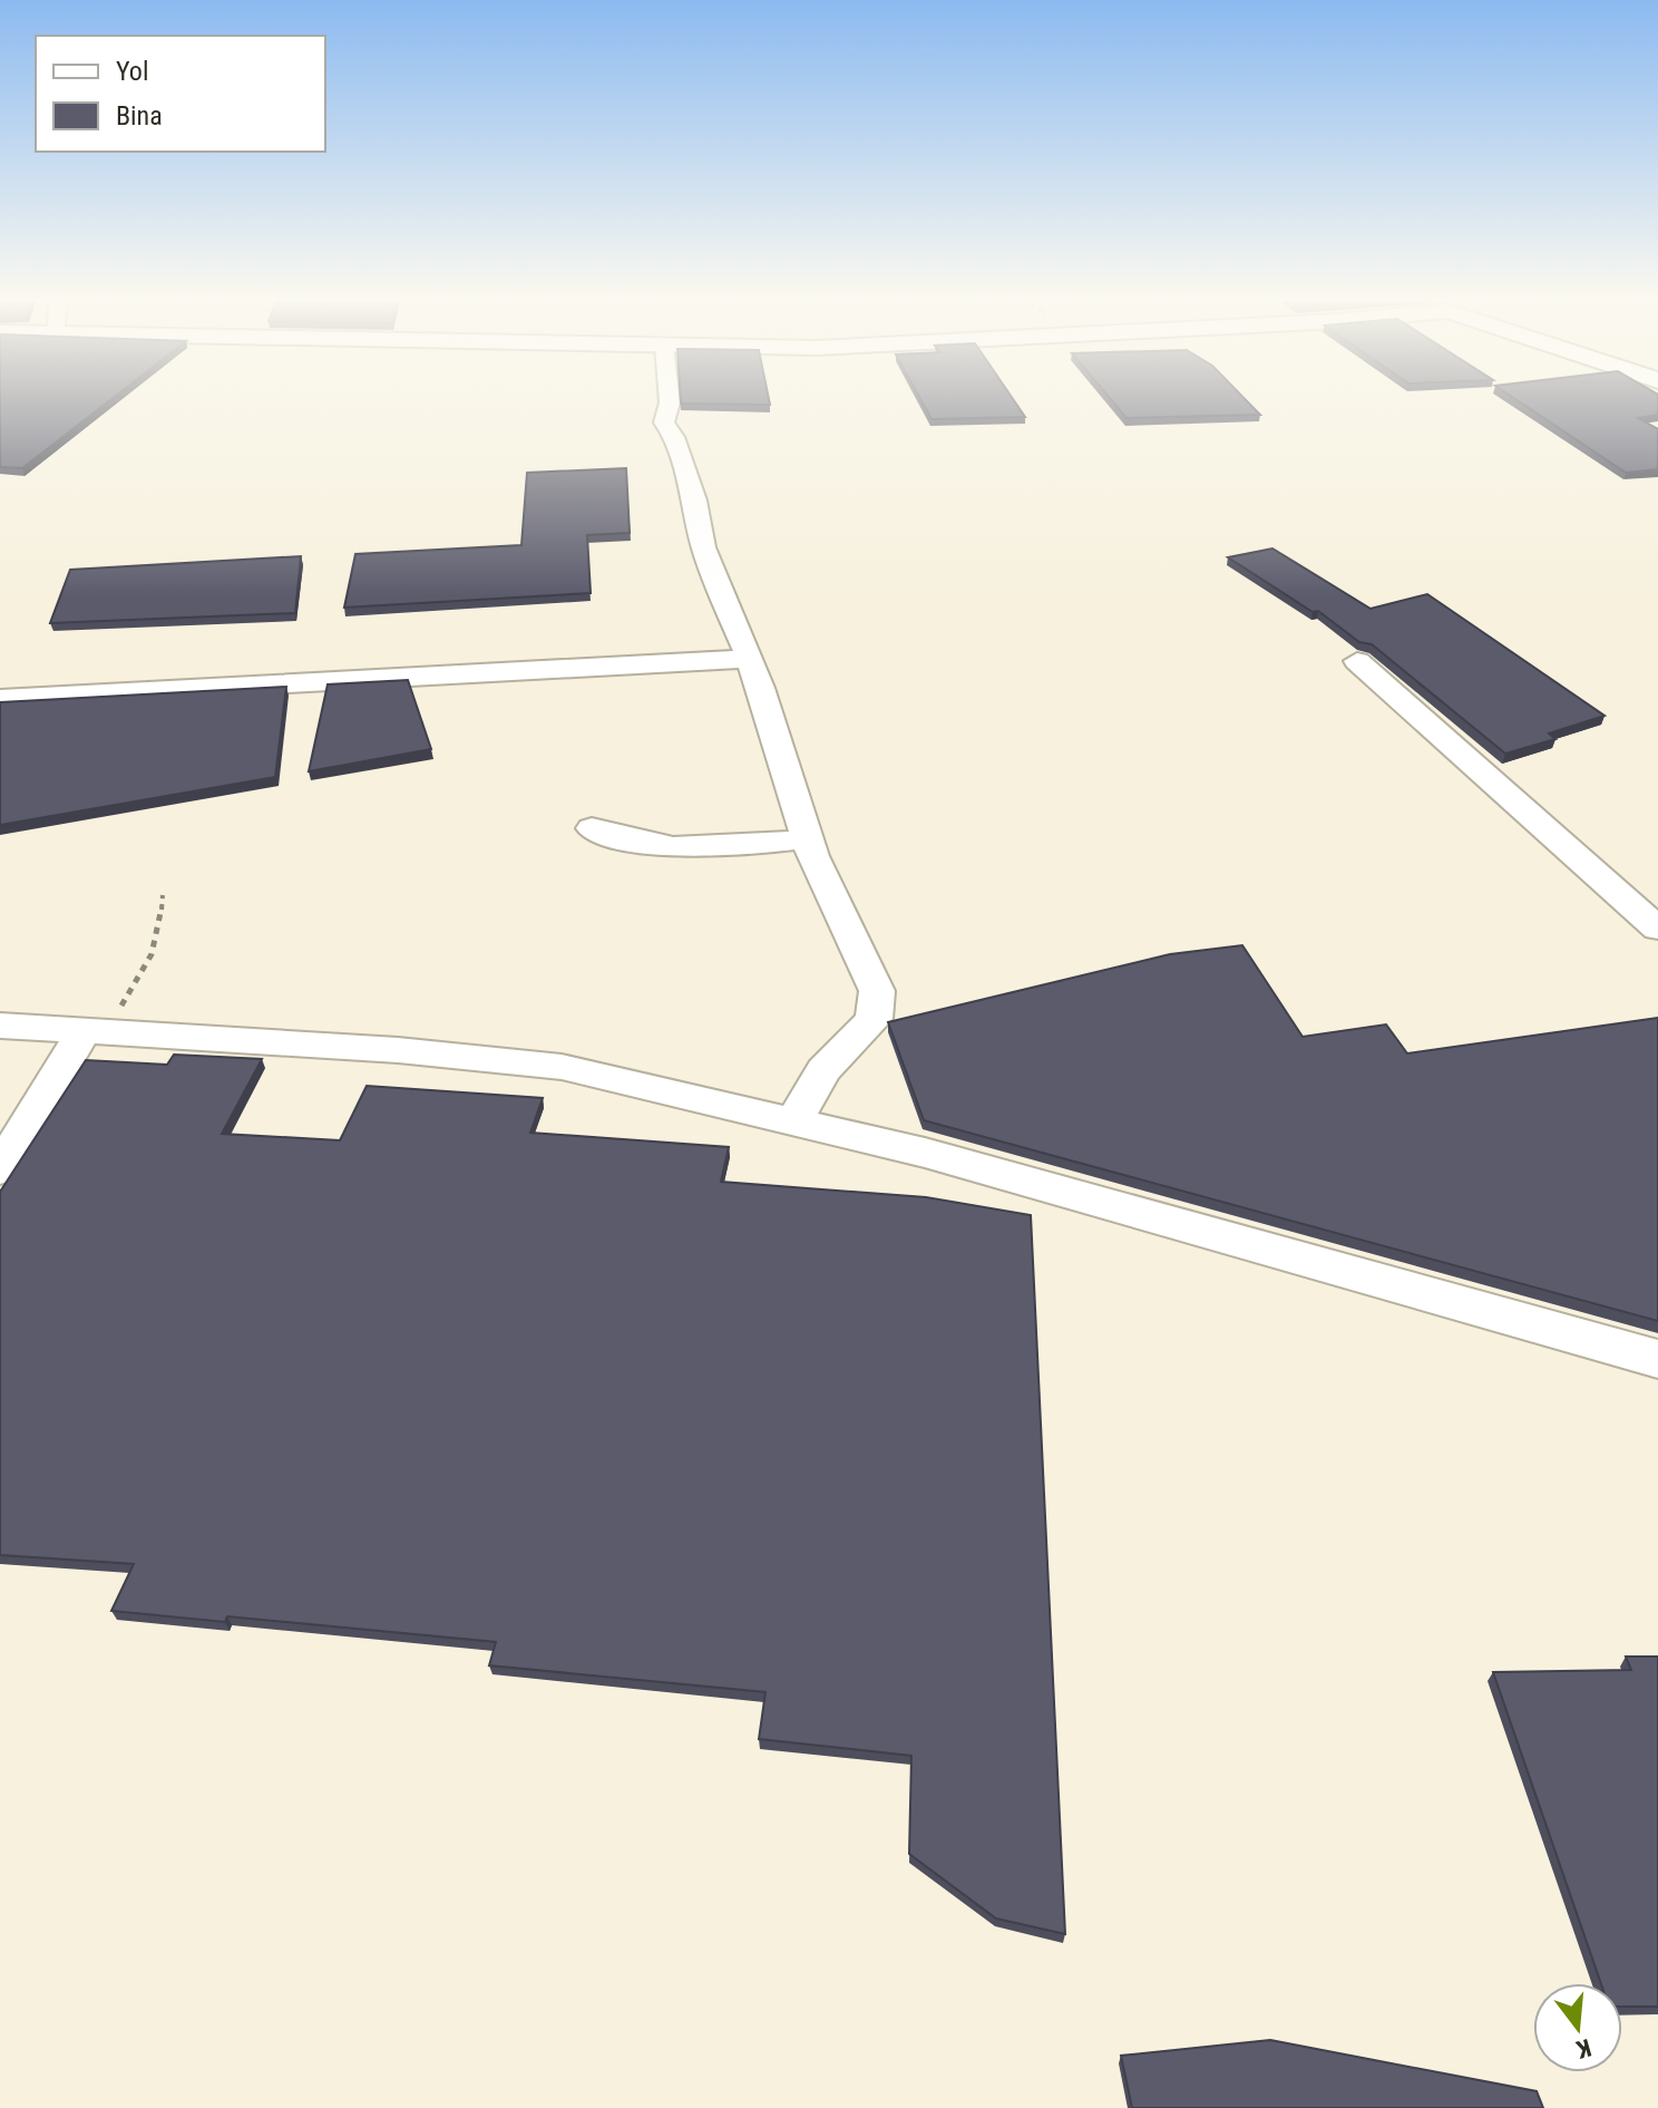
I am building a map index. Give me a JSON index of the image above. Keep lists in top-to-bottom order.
{
  "legend": ["Yol", "Bina"],
  "north": "bottom"
}
